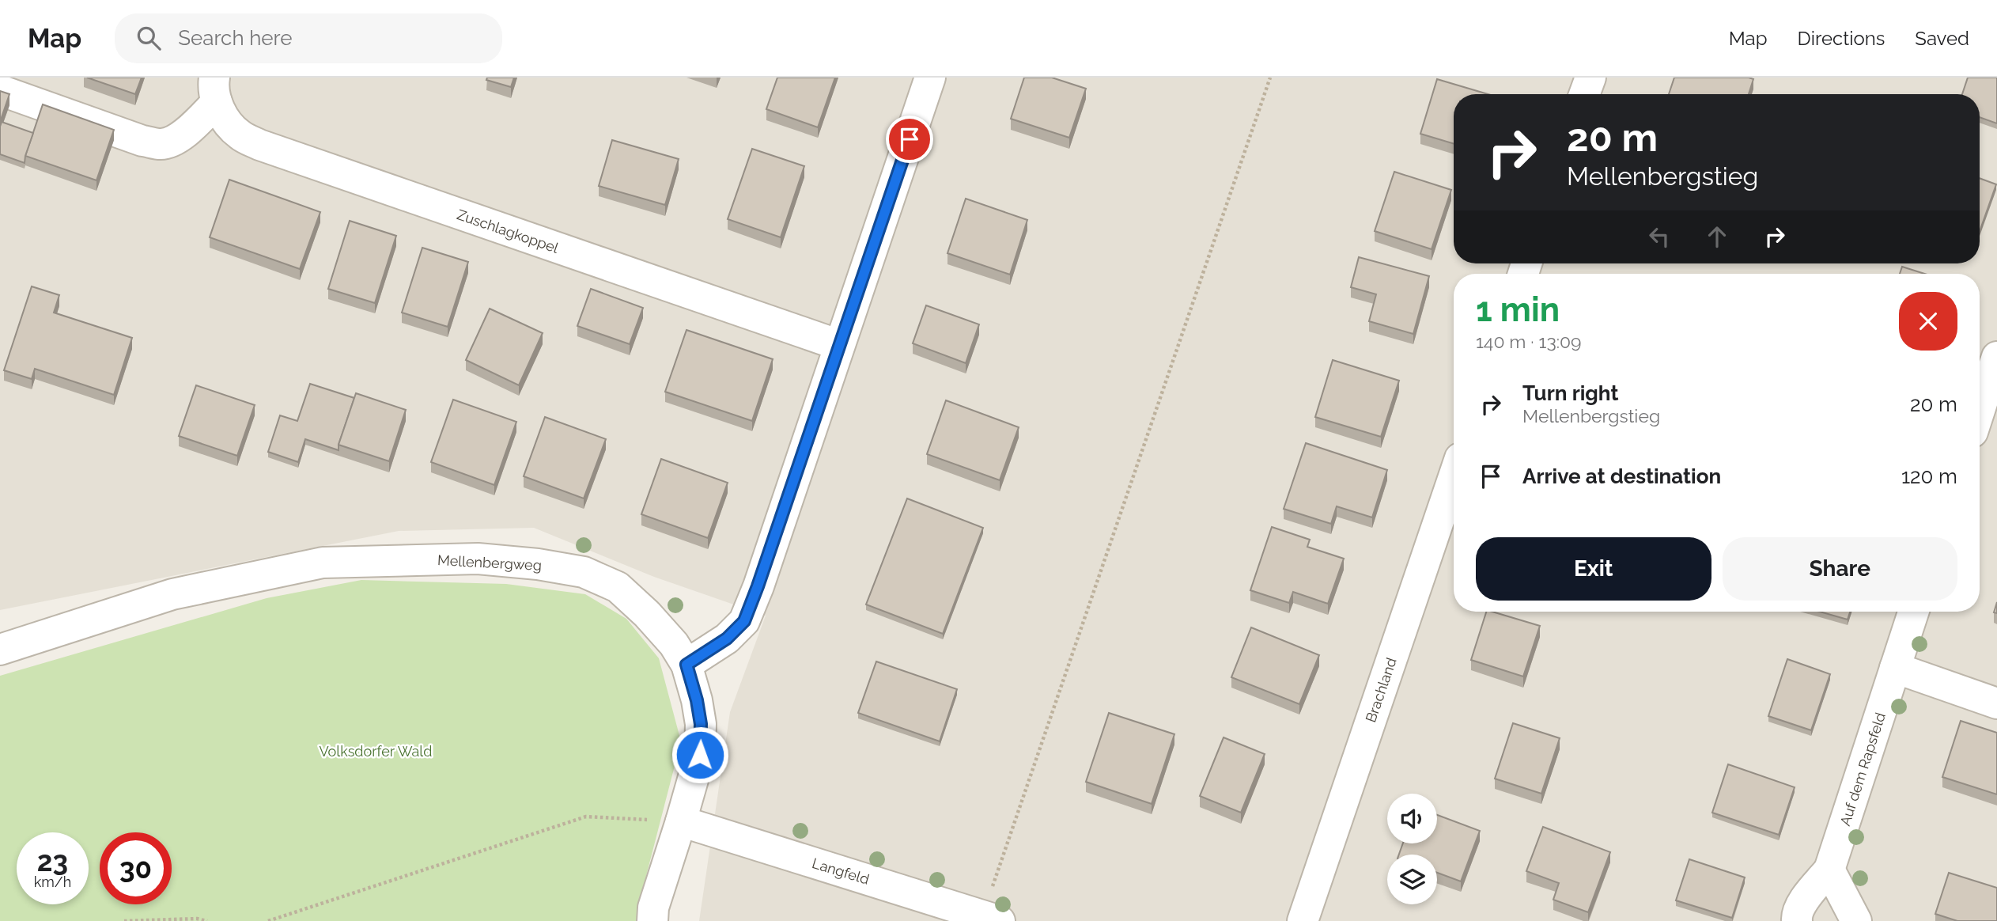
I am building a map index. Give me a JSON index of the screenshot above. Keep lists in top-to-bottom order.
{
  "streets": {
    "street": [
      "Zuschlagkoppel",
      "Mellenbergweg",
      "Brachland",
      "Auf dem Rapsfeld",
      "Langfeld"
    ]
  },
  "crossings": [
    ["Mellenbergweg", "Langfeld"]
  ],
  "parks": ["Volksdorfer Wald"],
  "page": {
    "header": "Map",
    "search": "Search here",
    "nav": ["Map", "Directions", "Saved"],
    "turn": ["20 m", "Mellenbergstieg"],
    "heading": ["1 min", "140 m · 13:09"],
    "list": [
      {
        "name": "Turn right",
        "note": "Mellenbergstieg",
        "value": "20 m"
      },
      {
        "name": "Arrive at destination",
        "value": "120 m"
      }
    ],
    "buttons": ["Exit", "Share"],
    "speed": "23 km/h",
    "limit": "30"
  }
}
